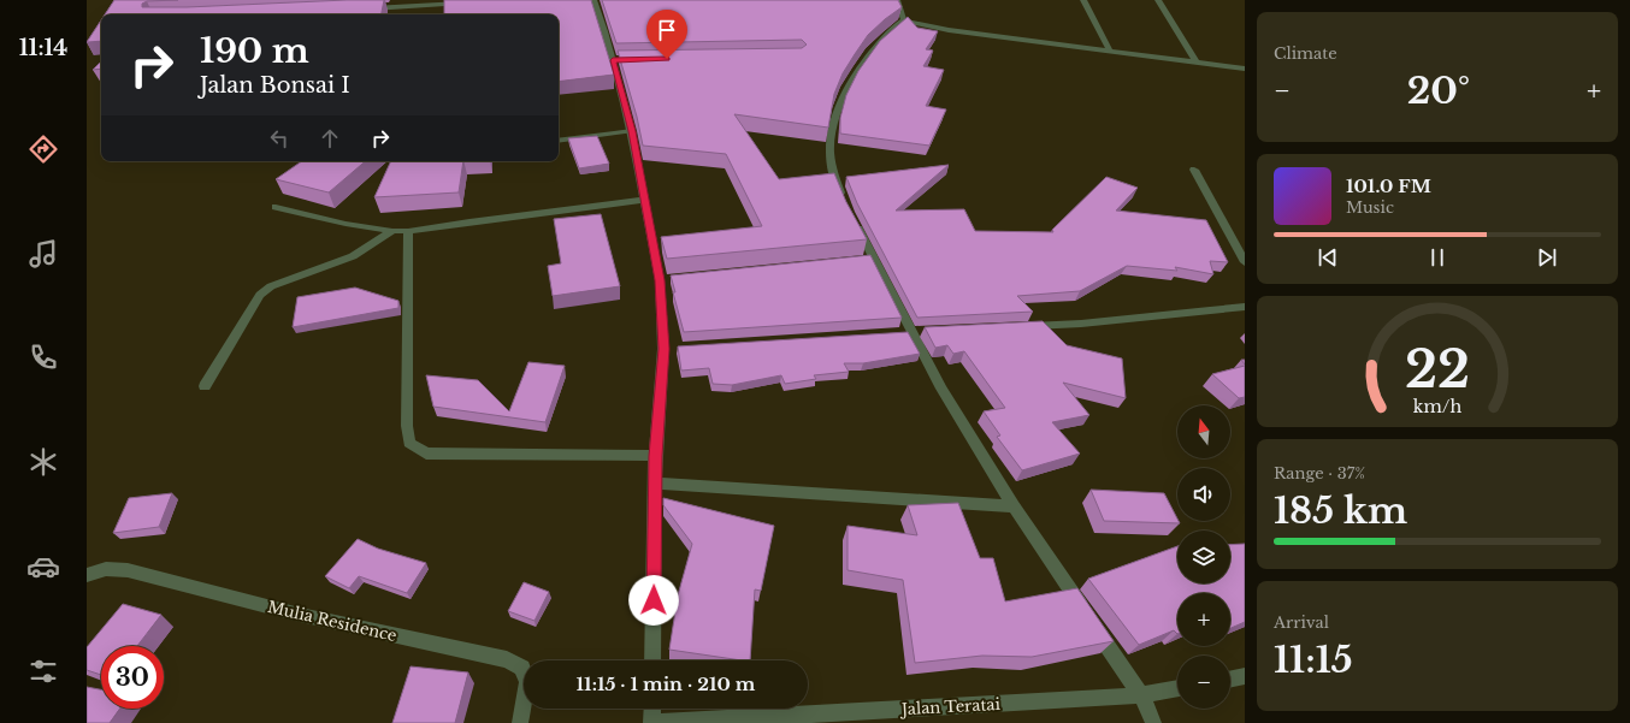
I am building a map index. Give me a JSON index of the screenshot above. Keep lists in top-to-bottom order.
{
  "streets": {
    "street": ["Mulia Residence", "Jalan Teratai"]
  },
  "north": "top",
  "page": {
    "tabs": "11:14",
    "tile": [
      "Climate",
      ["Range · 37%", "185 km"],
      ["Arrival", "11:15"]
    ],
    "turn": ["190 m", "Jalan Bonsai I"],
    "heat": ["−", "20°", "+"],
    "song": ["101.0 FM", "Music"],
    "map_buttons": ["+", "−"],
    "limit": "30",
    "trip": "11:15 · 1 min · 210 m",
    "gauge": ["22", "km/h"]
  }
}
